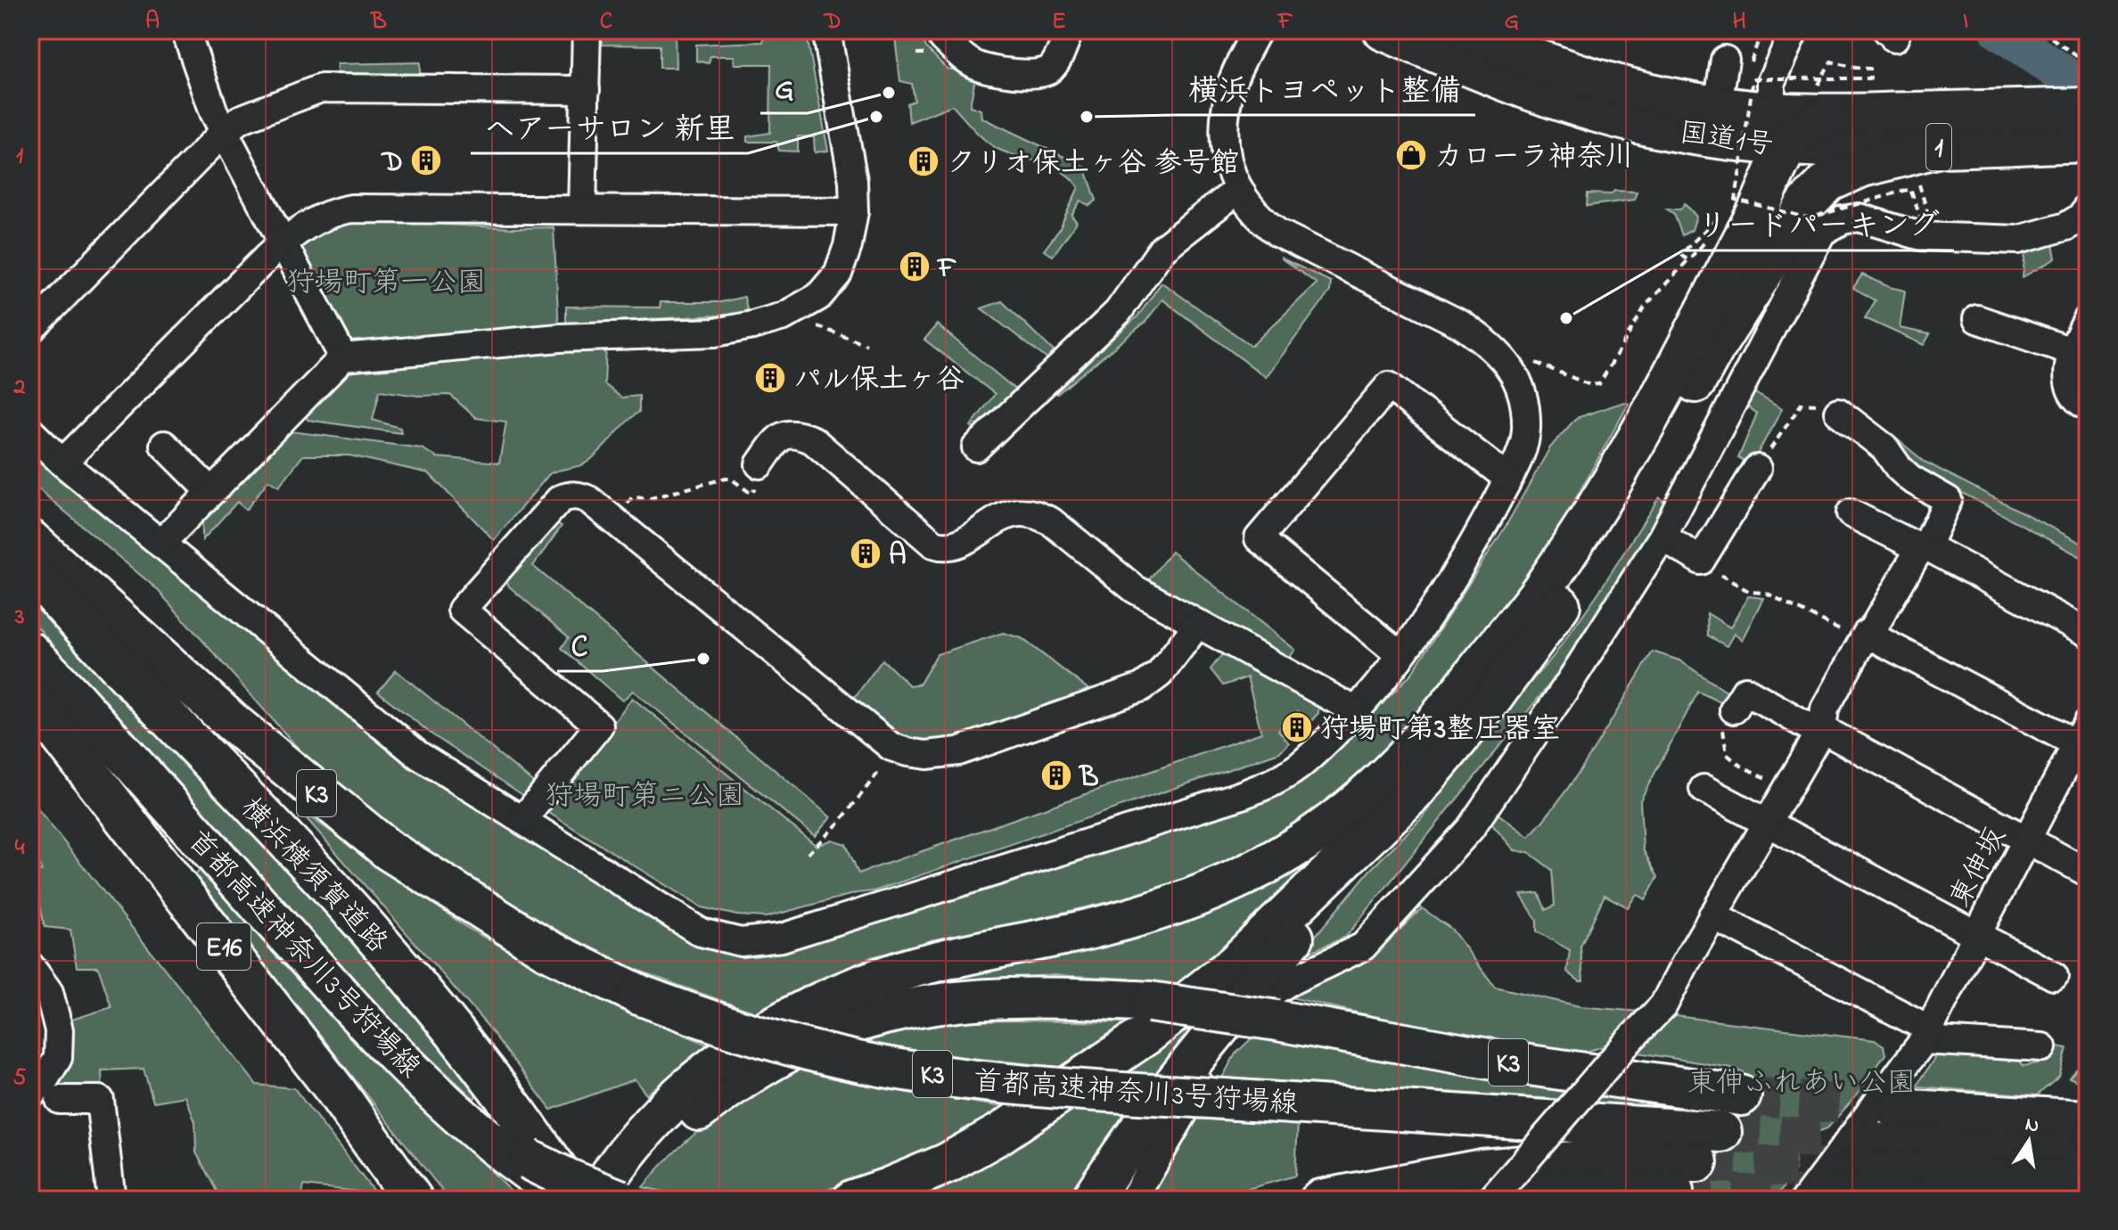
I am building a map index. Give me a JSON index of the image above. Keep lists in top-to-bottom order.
{
  "streets": {
    "highway": [
      "国道1号",
      "1",
      "K3",
      "横浜横須賀道路",
      "E16",
      "首都高速神奈川3号狩場線"
    ],
    "street": ["東伸坂"]
  },
  "parks": ["狩場町第一公園", "狩場町第ニ公園", "東伸ふれあい公園"],
  "places": {
    "other": [
      "G",
      "ヘアーサロン 新里",
      "横浜トヨペット整備",
      "リードパーキング",
      "C"
    ],
    "shop": ["カローラ神奈川"],
    "building": [
      "D",
      "クリオ保土ヶ谷 参号館",
      "F",
      "パル保土ヶ谷",
      "A",
      "狩場町第3整圧器室",
      "B"
    ]
  },
  "north": "top",
  "grid": {
    "columns": [
      "A",
      "B",
      "C",
      "D",
      "E",
      "F",
      "G",
      "H",
      "I"
    ],
    "rows": [
      "1",
      "2",
      "3",
      "4",
      "5"
    ]
  }
}
